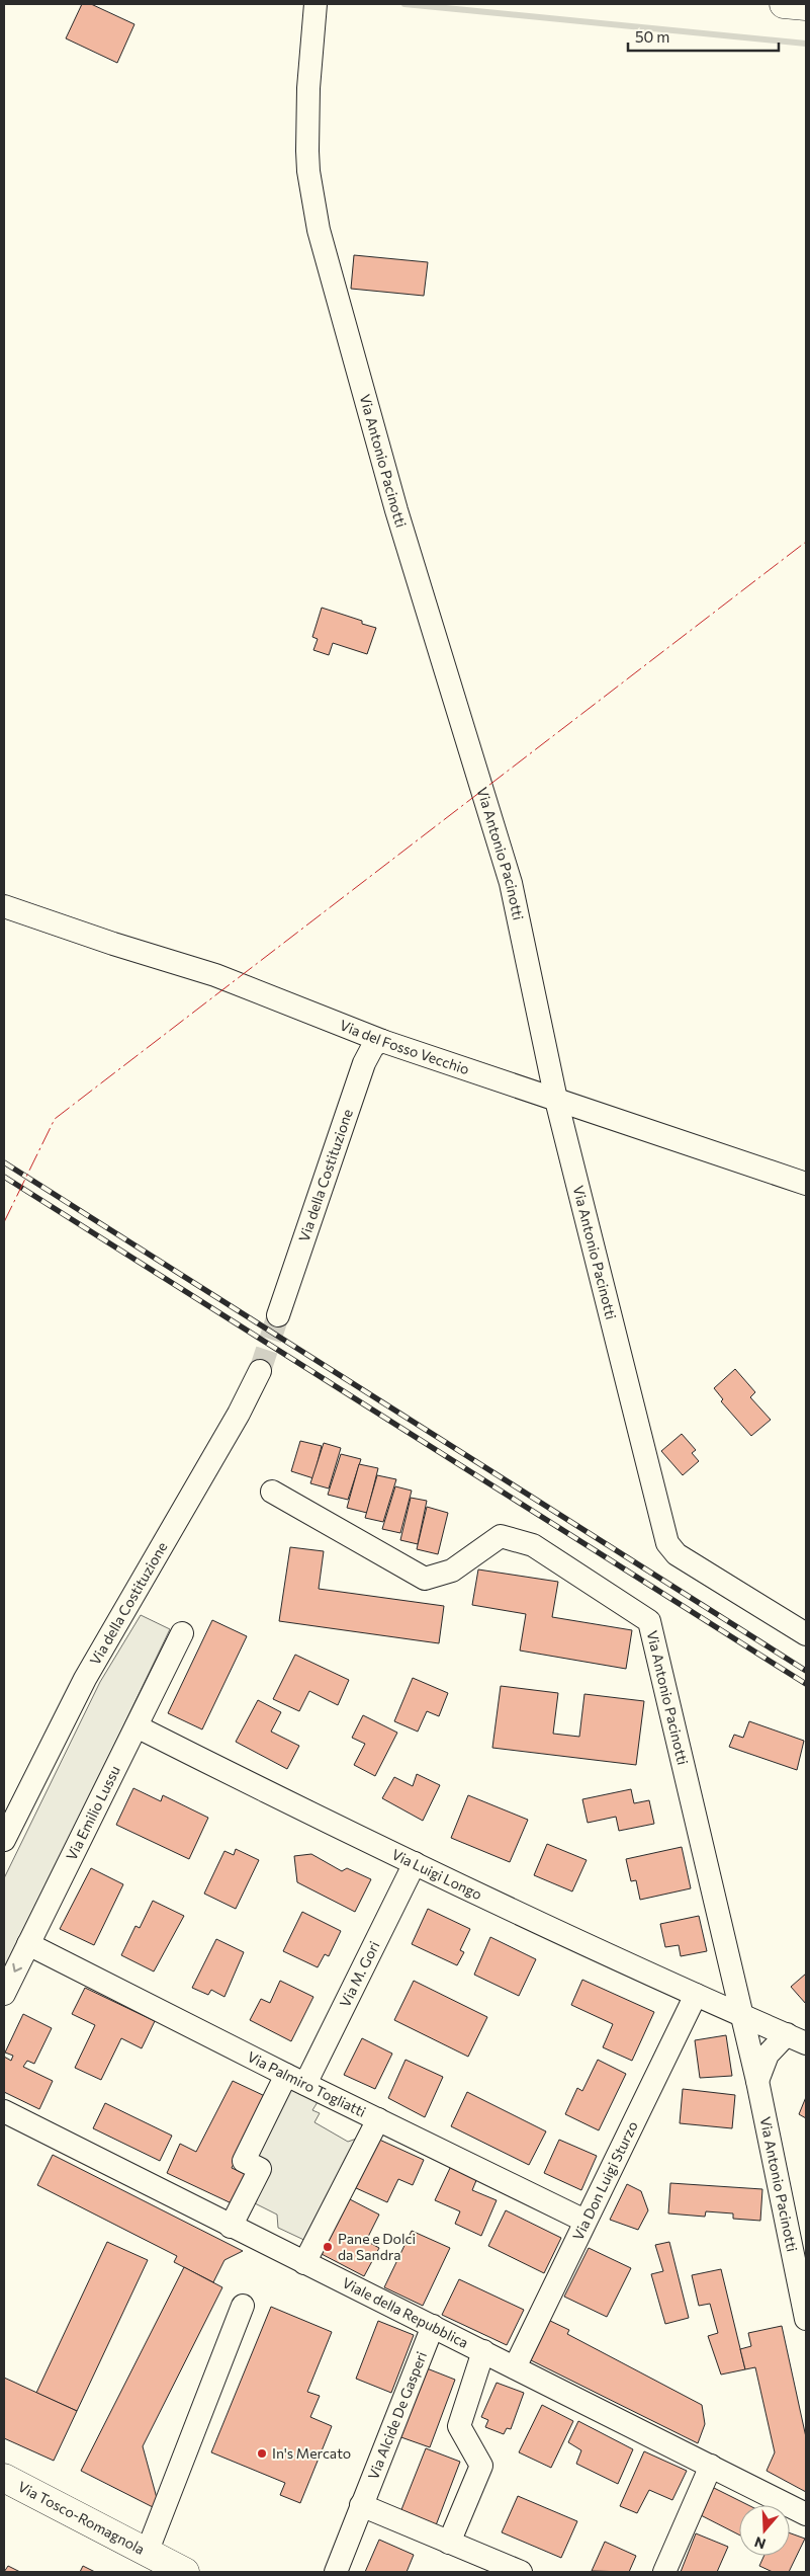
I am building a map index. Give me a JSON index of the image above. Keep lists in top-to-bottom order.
{
  "streets": {
    "main road": ["Via Tosco-Romagnola"],
    "street": [
      "Via Antonio Pacinotti",
      "Via del Fosso Vecchio",
      "Via della Costituzione",
      "Via Emilio Lussu",
      "Via Luigi Longo",
      "Via M. Gori",
      "Via Palmiro Togliatti",
      "Via Don Luigi Sturzo",
      "Viale della Repubblica",
      "Via Alcide De Gasperi"
    ]
  },
  "crossings": [
    ["Via Antonio Pacinotti", "Via del Fosso Vecchio"],
    ["Via Antonio Pacinotti", "Via Luigi Longo"],
    ["Via del Fosso Vecchio", "Via della Costituzione"],
    ["Via Emilio Lussu", "Via Luigi Longo"],
    ["Via Emilio Lussu", "Via Palmiro Togliatti"],
    ["Via Luigi Longo", "Via M. Gori"],
    ["Via Luigi Longo", "Via Don Luigi Sturzo"],
    ["Via M. Gori", "Via Palmiro Togliatti"],
    ["Via M. Gori", "Viale della Repubblica"],
    ["Via Palmiro Togliatti", "Via Don Luigi Sturzo"],
    ["Via Don Luigi Sturzo", "Viale della Repubblica"],
    ["Viale della Repubblica", "Via Alcide De Gasperi"]
  ],
  "places": ["Pane e Dolci da Sandra", "In's Mercato"],
  "scale_bar": "50 m",
  "north": "bottom"
}
